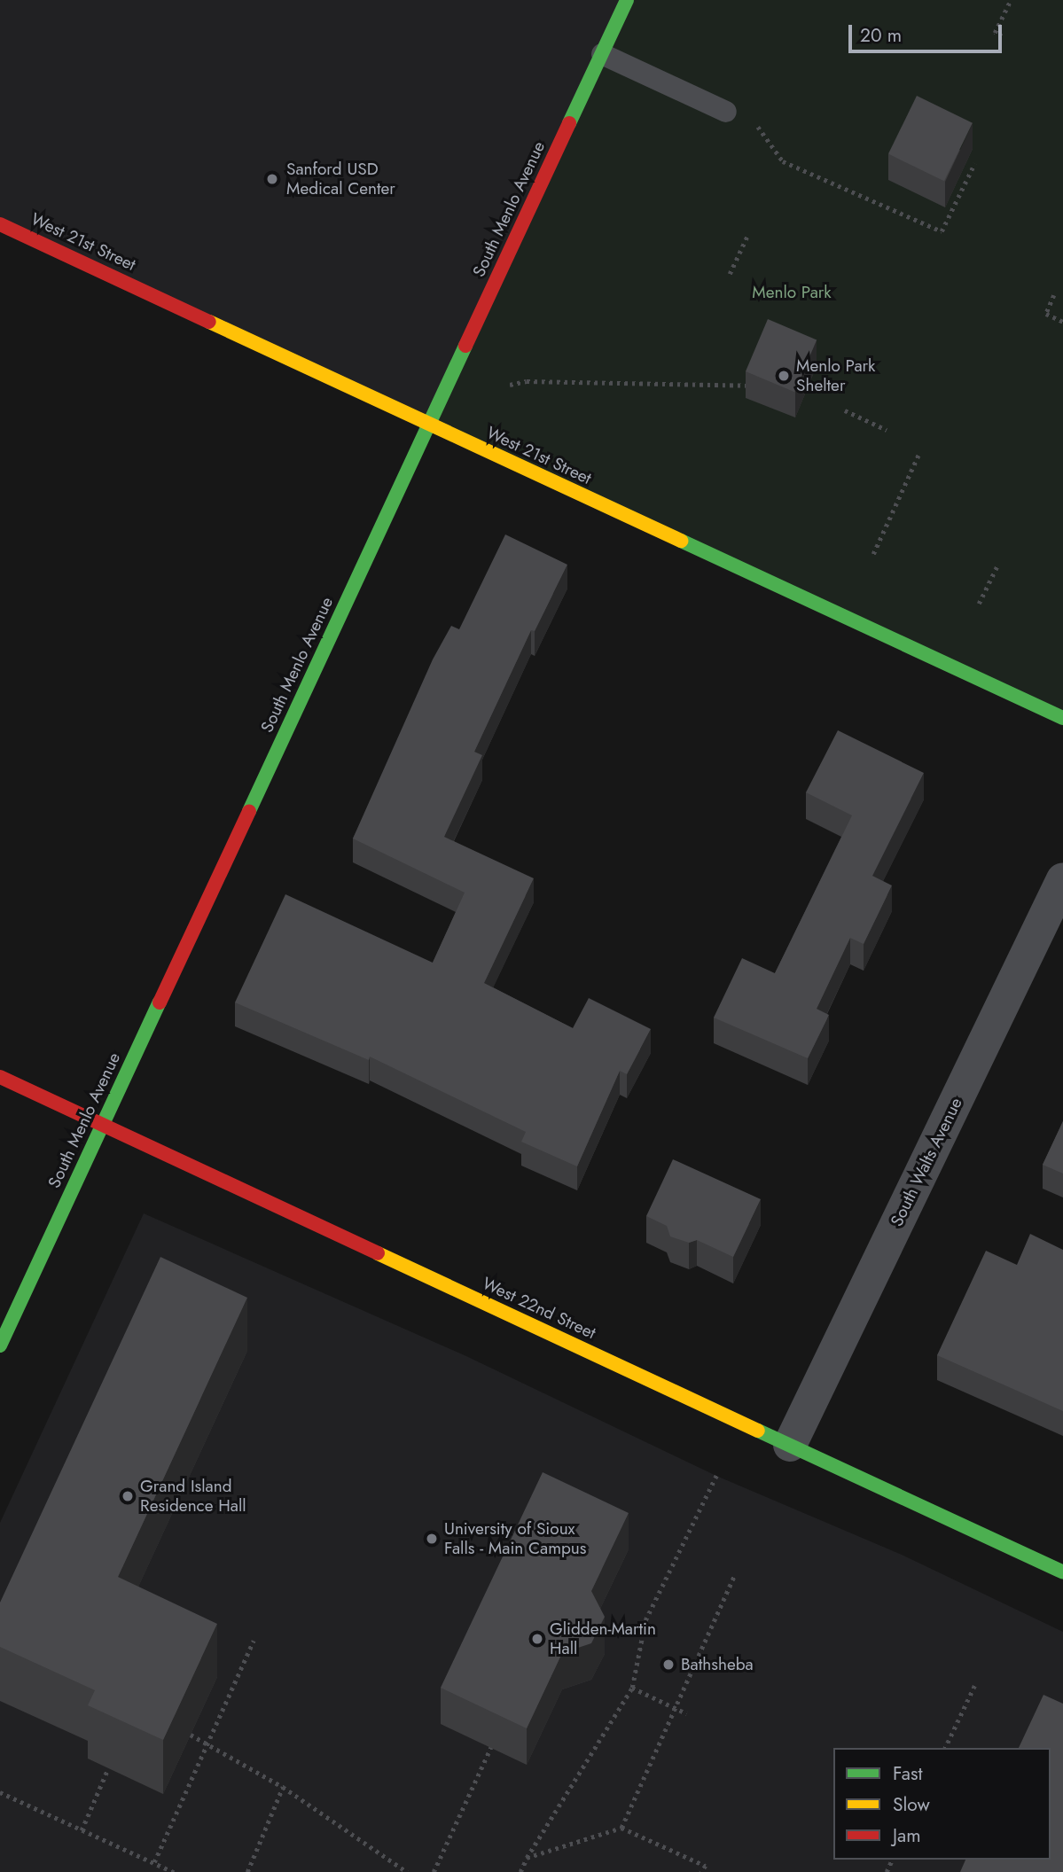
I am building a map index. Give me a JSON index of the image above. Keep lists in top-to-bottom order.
{
  "streets": {
    "street": [
      "South Menlo Avenue",
      "West 21st Street",
      "South Walts Avenue",
      "West 22nd Street"
    ]
  },
  "crossings": [
    ["South Menlo Avenue", "West 21st Street"],
    ["South Menlo Avenue", "West 22nd Street"],
    ["South Walts Avenue", "West 22nd Street"]
  ],
  "parks": ["Menlo Park"],
  "places": [
    "Sanford USD Medical Center",
    "Menlo Park Shelter",
    "Grand Island Residence Hall",
    "University of Sioux Falls - Main Campus",
    "Glidden-Martin Hall",
    "Bathsheba"
  ],
  "legend": ["Fast", "Slow", "Jam"],
  "scale_bar": "20 m"
}
